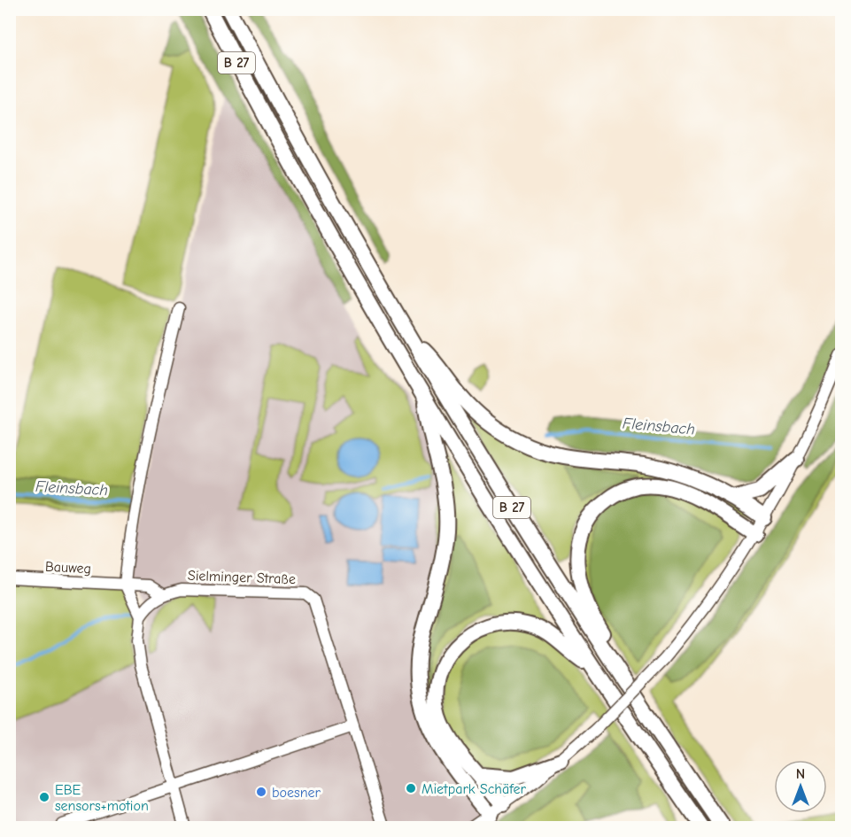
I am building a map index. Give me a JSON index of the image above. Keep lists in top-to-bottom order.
{
  "streets": {
    "highway": ["B 27"],
    "street": ["Bauweg", "Sielminger Straße"]
  },
  "crossings": [
    ["Bauweg", "Sielminger Straße"]
  ],
  "water": ["Fleinsbach"],
  "places": ["Mietpark Schäfer", "boesner", "EBE sensors+motion"],
  "north": "top"
}
